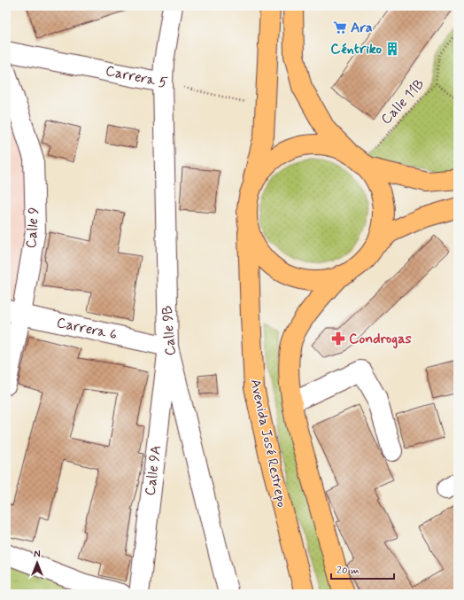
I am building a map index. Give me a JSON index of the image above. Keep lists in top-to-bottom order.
{
  "streets": {
    "main road": ["Avenida José Restrepo"],
    "street": [
      "Carrera 5",
      "Calle 9",
      "Carrera 6",
      "Calle 9B",
      "Calle 9A"
    ],
    "path": ["Calle 11B"]
  },
  "crossings": [
    ["Carrera 5", "Calle 9B"],
    ["Calle 9", "Carrera 6"],
    ["Carrera 6", "Calle 9B"],
    ["Carrera 6", "Calle 9A"],
    ["Calle 9B", "Calle 9A"]
  ],
  "places": {
    "supermarket": ["Ara"],
    "building": ["Céntriko"],
    "pharmacy": ["Condrogas"]
  },
  "scale_bar": "20 m",
  "north": "top"
}
